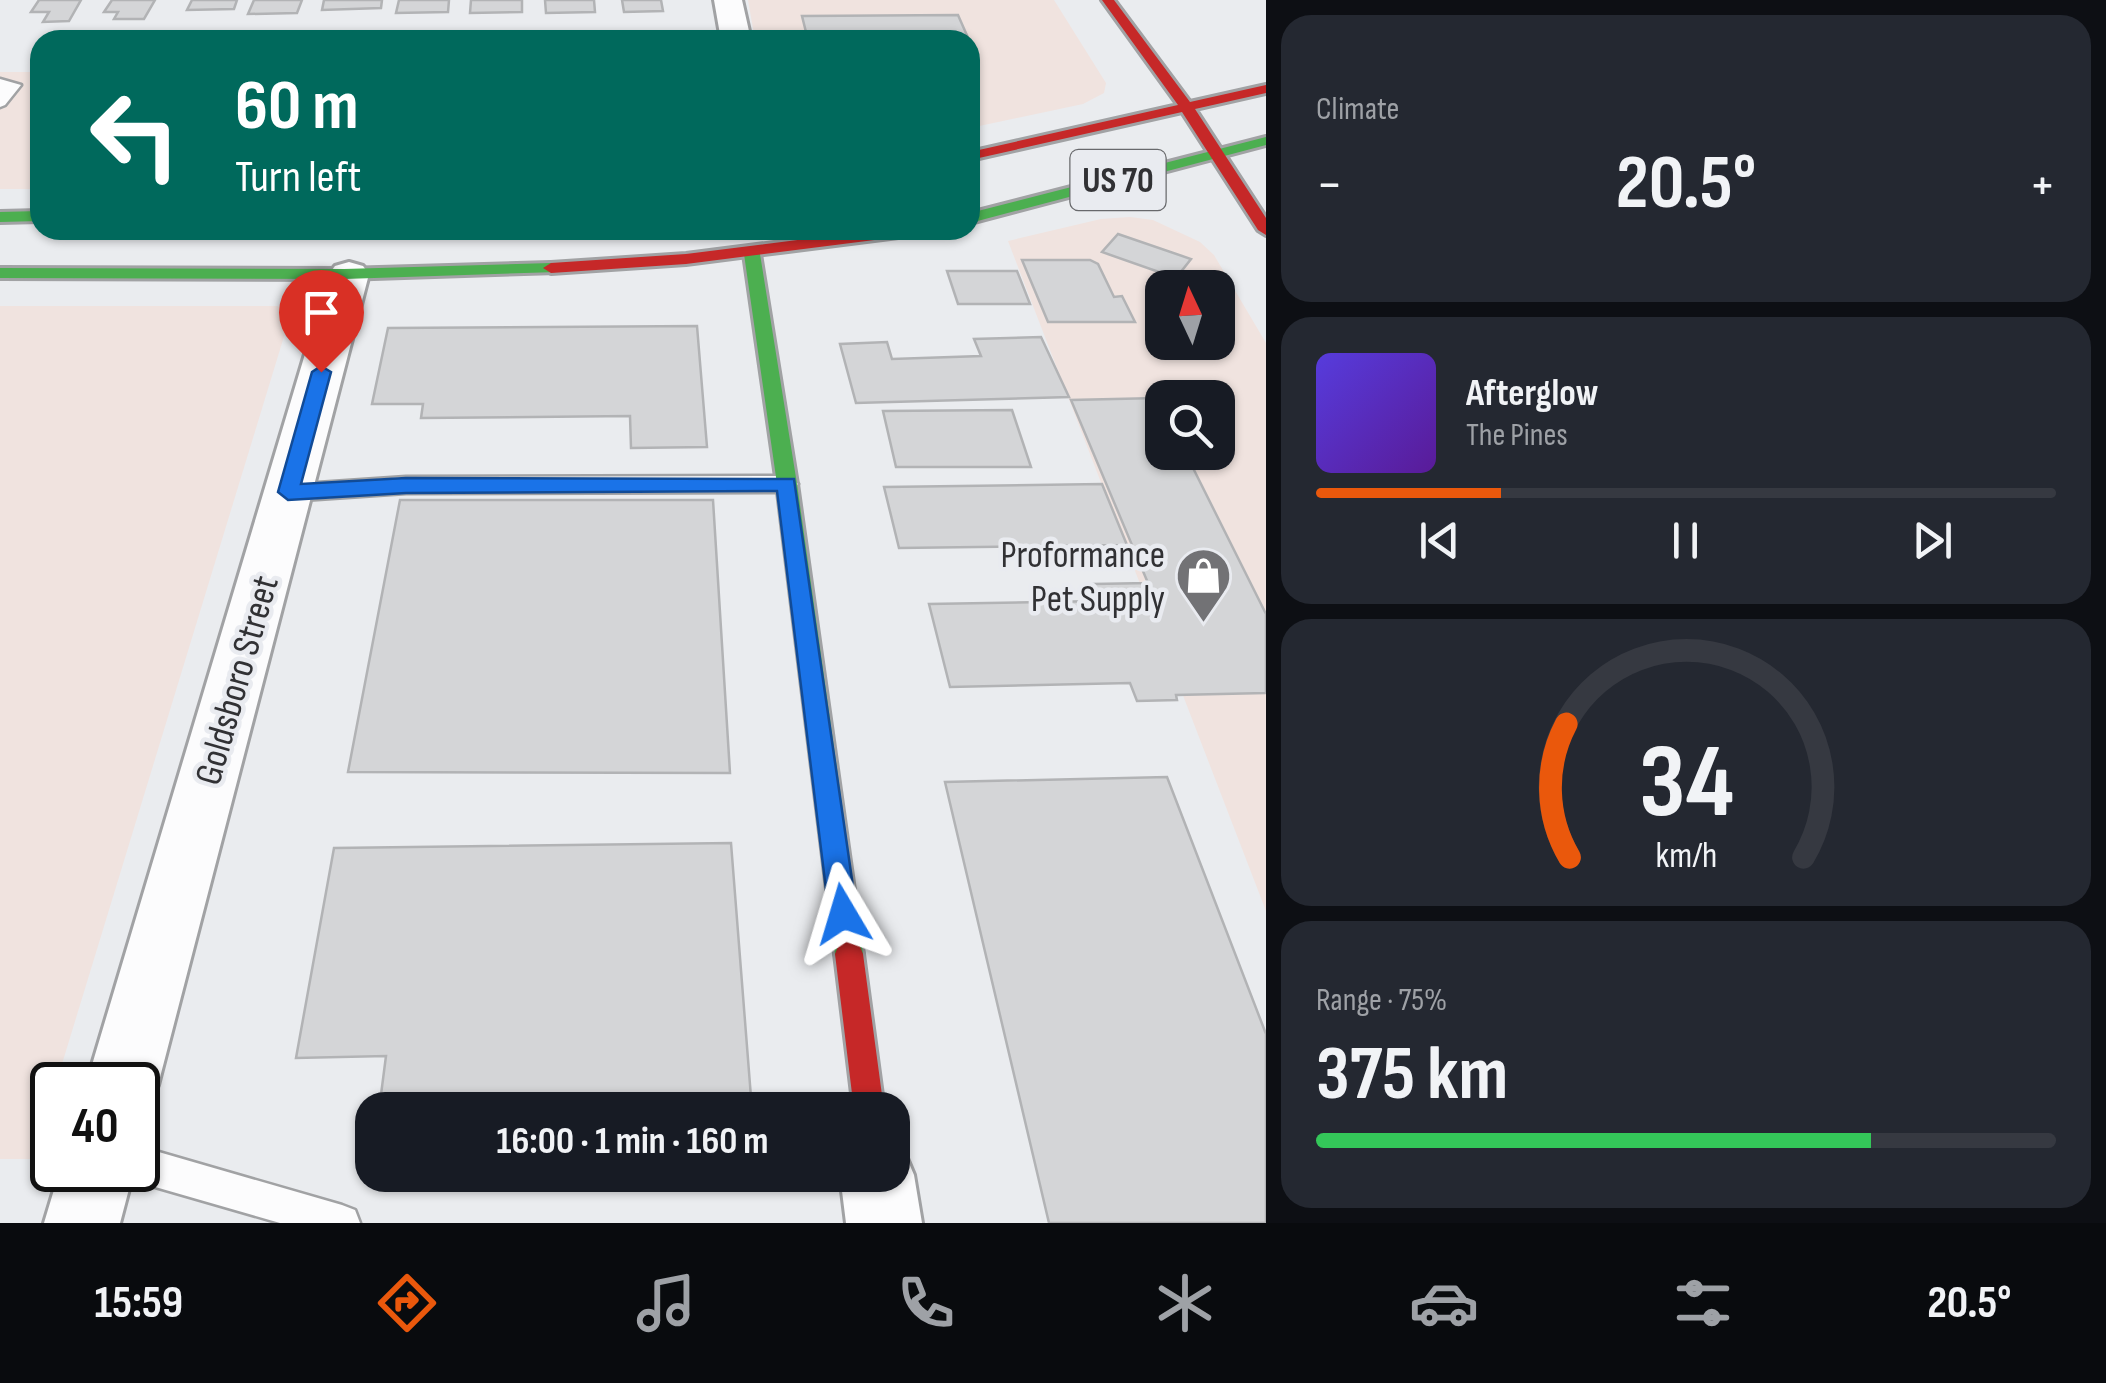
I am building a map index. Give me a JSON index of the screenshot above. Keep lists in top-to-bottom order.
{
  "streets": {
    "main road": ["US 70"],
    "street": ["Goldsboro Street"]
  },
  "places": {
    "shop": ["Proformance Pet Supply"]
  },
  "north": "top",
  "page": {
    "tile": [
      "Climate",
      ["Range · 75%", "375 km"]
    ],
    "turn": ["60 m", "Turn left"],
    "heat": ["−", "20.5°", "+"],
    "song": ["Afterglow", "The Pines"],
    "limit": "40",
    "trip": "16:00 · 1 min · 160 m",
    "tabs": ["15:59", "20.5°"],
    "gauge": ["34", "km/h"]
  }
}
